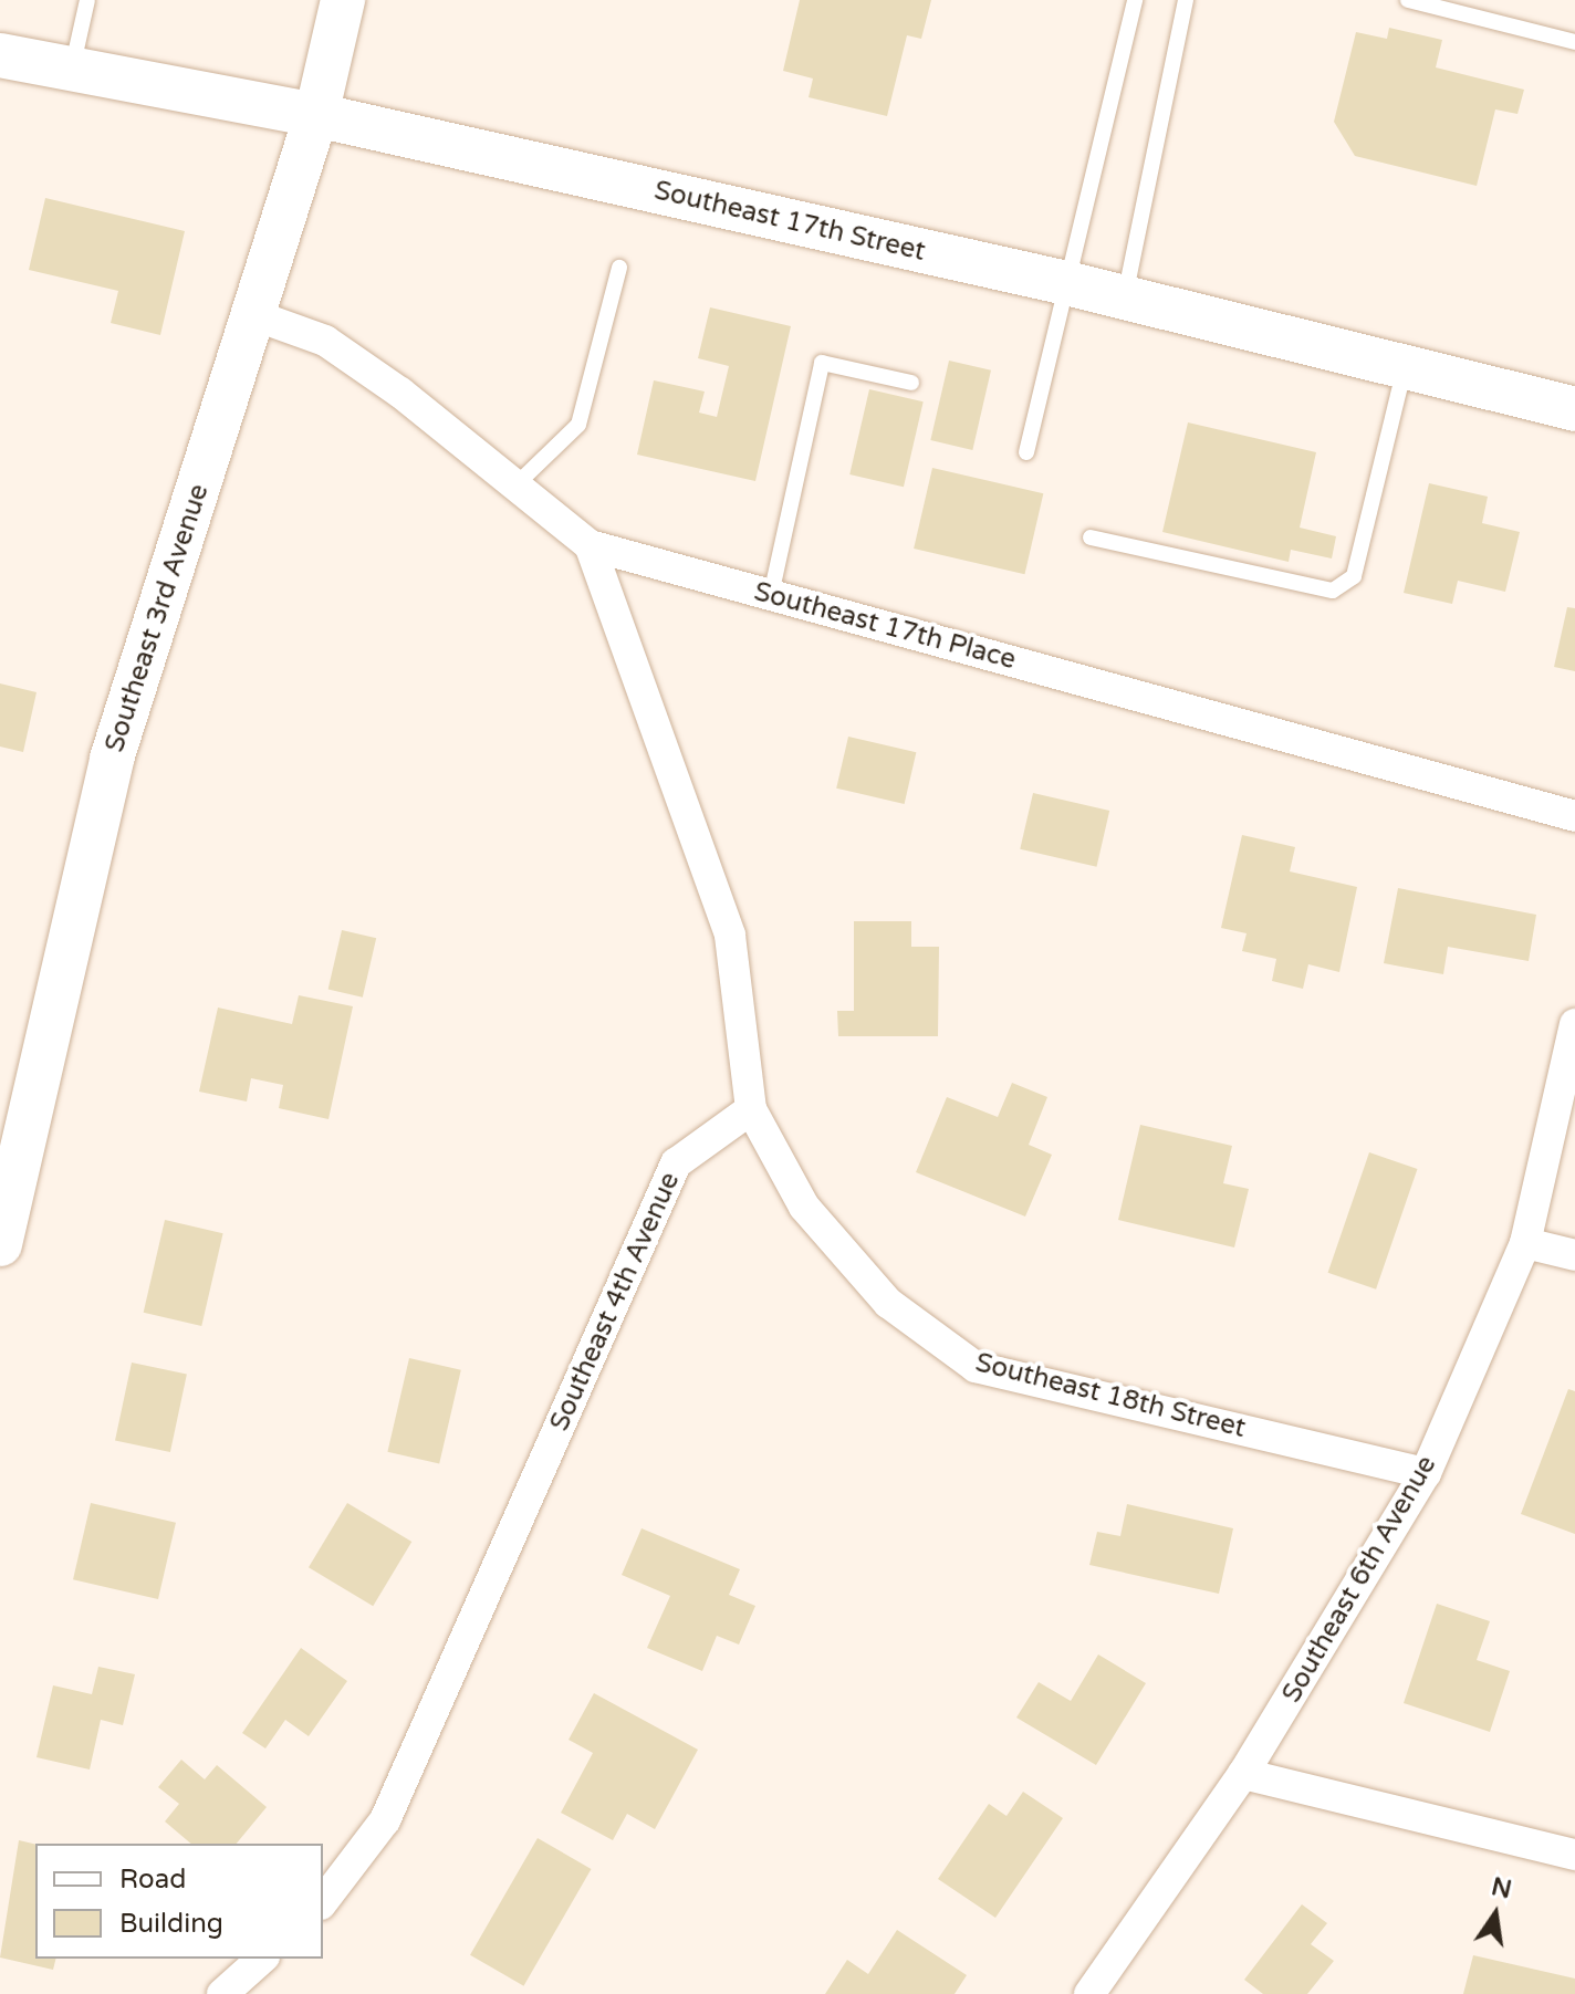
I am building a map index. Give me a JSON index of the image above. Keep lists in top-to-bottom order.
{
  "streets": {
    "main road": ["Southeast 17th Street", "Southeast 3rd Avenue"],
    "street": [
      "Southeast 17th Place",
      "Southeast 4th Avenue",
      "Southeast 18th Street",
      "Southeast 6th Avenue"
    ]
  },
  "crossings": [
    ["Southeast 17th Street", "Southeast 3rd Avenue"],
    ["Southeast 3rd Avenue", "Southeast 17th Place"],
    ["Southeast 4th Avenue", "Southeast 18th Street"],
    ["Southeast 18th Street", "Southeast 6th Avenue"]
  ],
  "legend": ["Road", "Building"],
  "north": "top"
}
